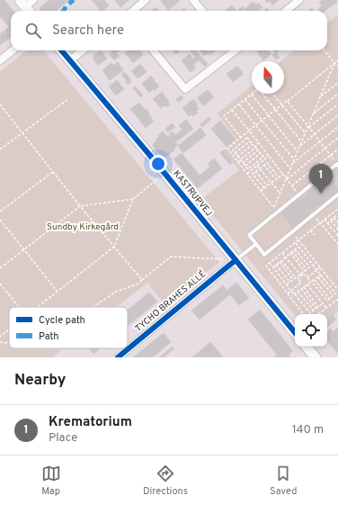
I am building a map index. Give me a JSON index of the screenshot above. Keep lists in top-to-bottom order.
{
  "streets": {
    "street": ["KASTRUPVEJ", "TYCHO BRAHES ALLÉ"]
  },
  "crossings": [
    ["KASTRUPVEJ", "TYCHO BRAHES ALLÉ"]
  ],
  "parks": ["Sundby Kirkegård"],
  "legend": ["Cycle path", "Path"],
  "north": "top",
  "page": {
    "search": "Search here",
    "pins": "1",
    "heading": "Nearby",
    "list": [
      {
        "mark": "1",
        "name": "Krematorium",
        "note": "Place",
        "value": "140 m"
      }
    ],
    "nav": ["Map", "Directions", "Saved"]
  }
}
